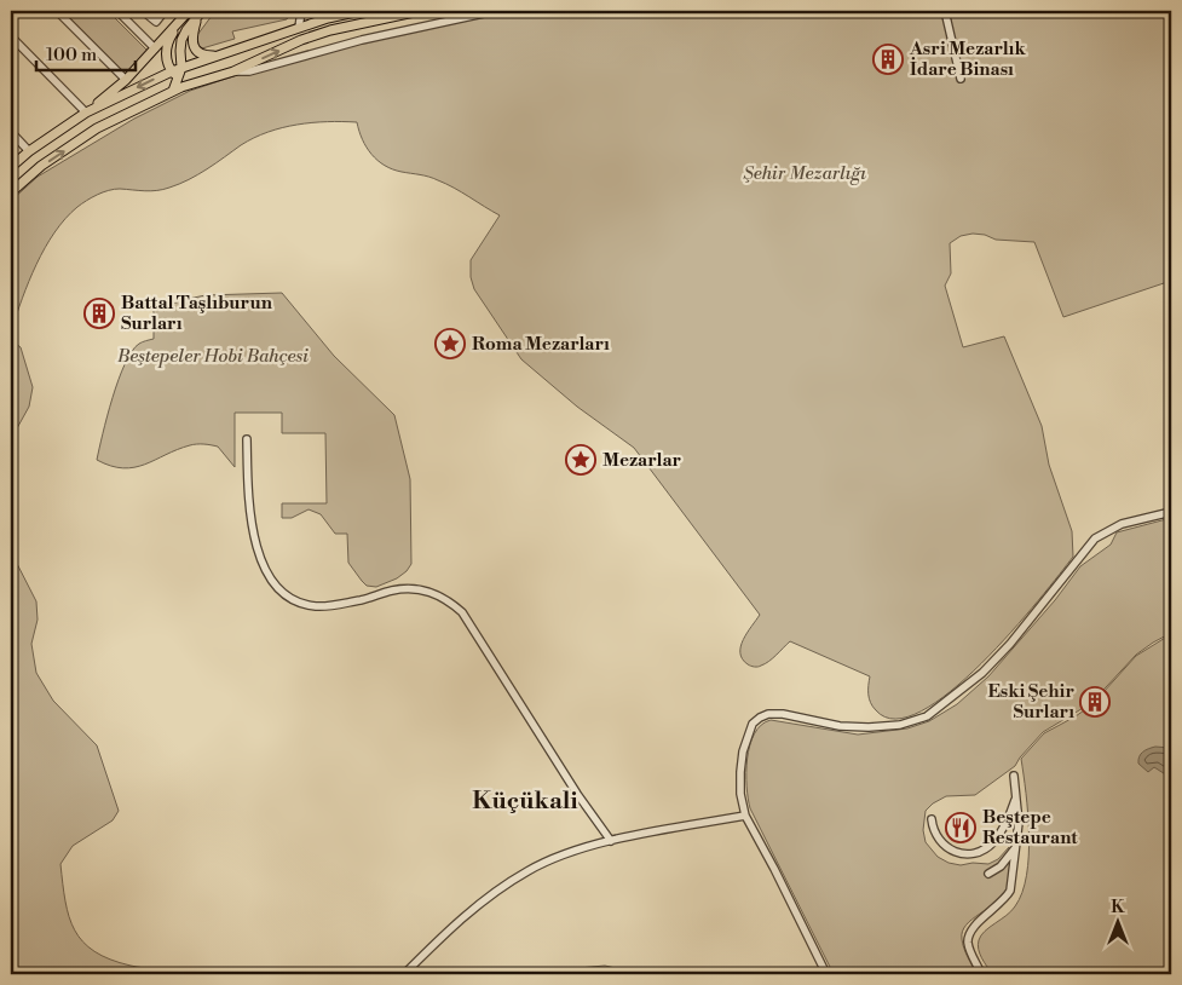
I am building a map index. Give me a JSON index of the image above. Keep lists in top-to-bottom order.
{
  "districts": ["Küçükali"],
  "parks": ["Şehir Mezarlığı", "Beştepeler Hobi Bahçesi"],
  "places": {
    "building": ["Asri Mezarlık İdare Binası", "Battal Taşlıburun Surları", "Eski Şehir Surları"],
    "place": ["Roma Mezarları", "Mezarlar"],
    "restaurant": ["Beştepe Restaurant"]
  },
  "scale_bar": "100 m",
  "north": "top"
}
